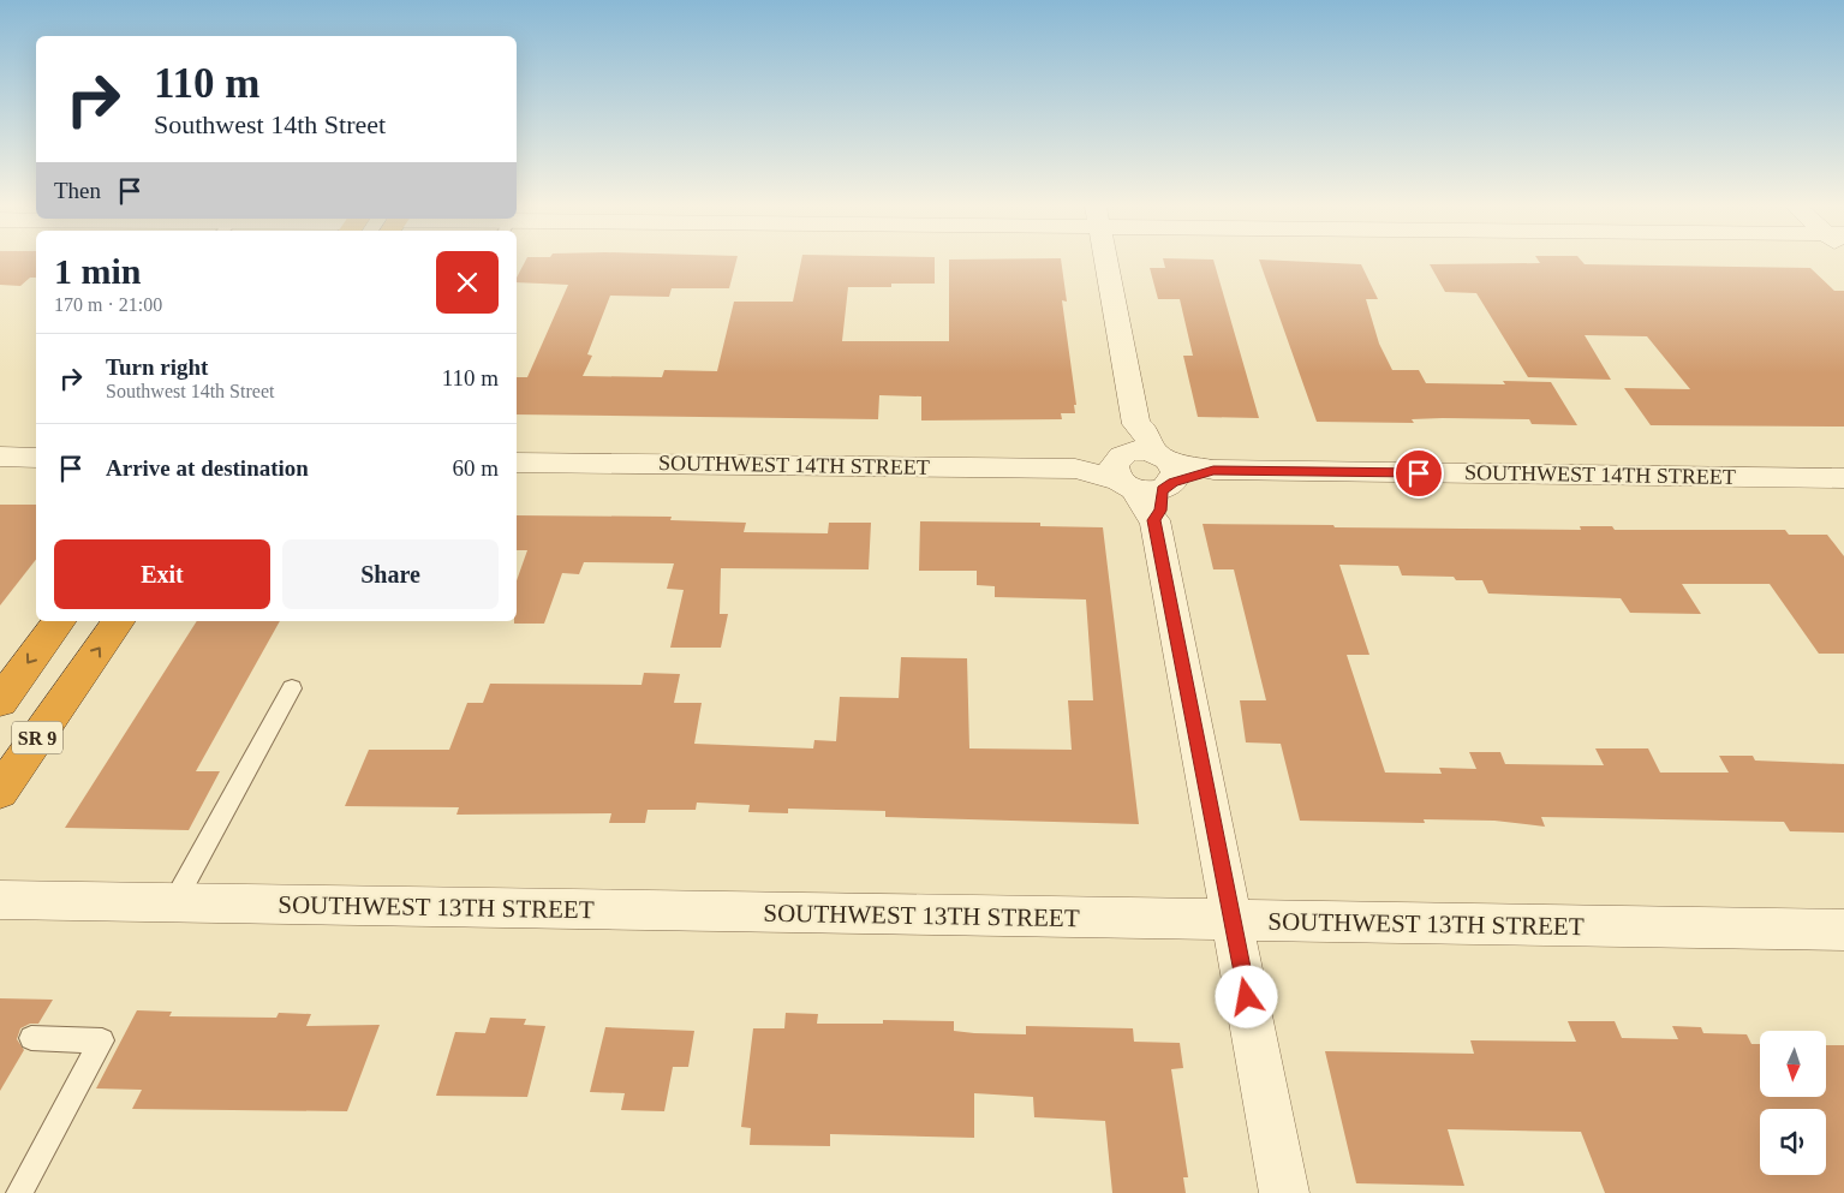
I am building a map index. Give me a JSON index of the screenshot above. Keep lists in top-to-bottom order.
{
  "streets": {
    "highway": ["SR 9"],
    "street": ["SOUTHWEST 14TH STREET", "SOUTHWEST 13TH STREET"]
  },
  "north": "bottom",
  "page": {
    "turn": ["110 m", "Southwest 14th Street"],
    "then": "Then",
    "heading": ["1 min", "170 m · 21:00"],
    "list": [
      {
        "name": "Turn right",
        "note": "Southwest 14th Street",
        "value": "110 m"
      },
      {
        "name": "Arrive at destination",
        "value": "60 m"
      }
    ],
    "buttons": ["Exit", "Share"]
  }
}
